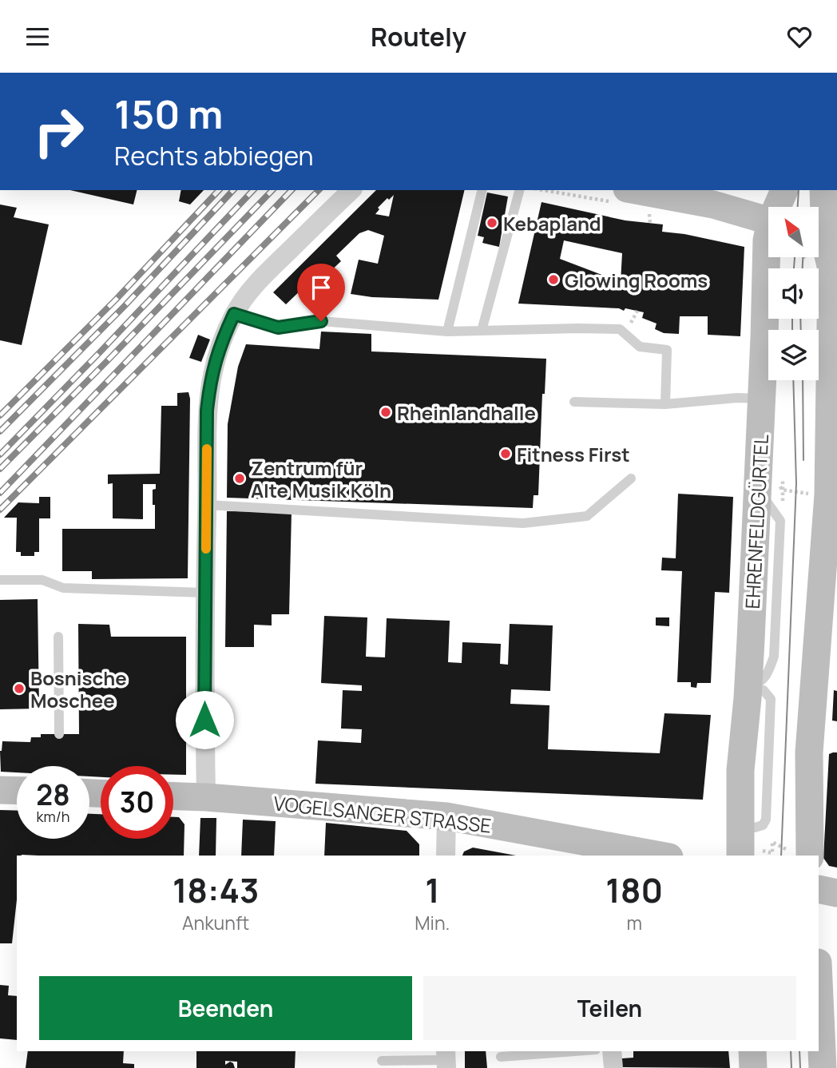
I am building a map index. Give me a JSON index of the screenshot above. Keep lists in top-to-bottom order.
{
  "streets": {
    "main road": ["EHRENFELDGÜRTEL", "VOGELSANGER STRASSE"]
  },
  "places": [
    "Kebapland",
    "Glowing Rooms",
    "Rheinlandhalle",
    "Fitness First",
    "Zentrum für Alte Musik Köln",
    "Bosnische Moschee"
  ],
  "north": "top left",
  "page": {
    "header": "Routely",
    "turn": ["150 m", "Rechts abbiegen"],
    "speed": "28 km/h",
    "limit": "30",
    "eta": [
      "18:43",
      "Ankunft",
      "1",
      "Min.",
      "180",
      "m"
    ],
    "buttons": ["Beenden", "Teilen"]
  }
}
